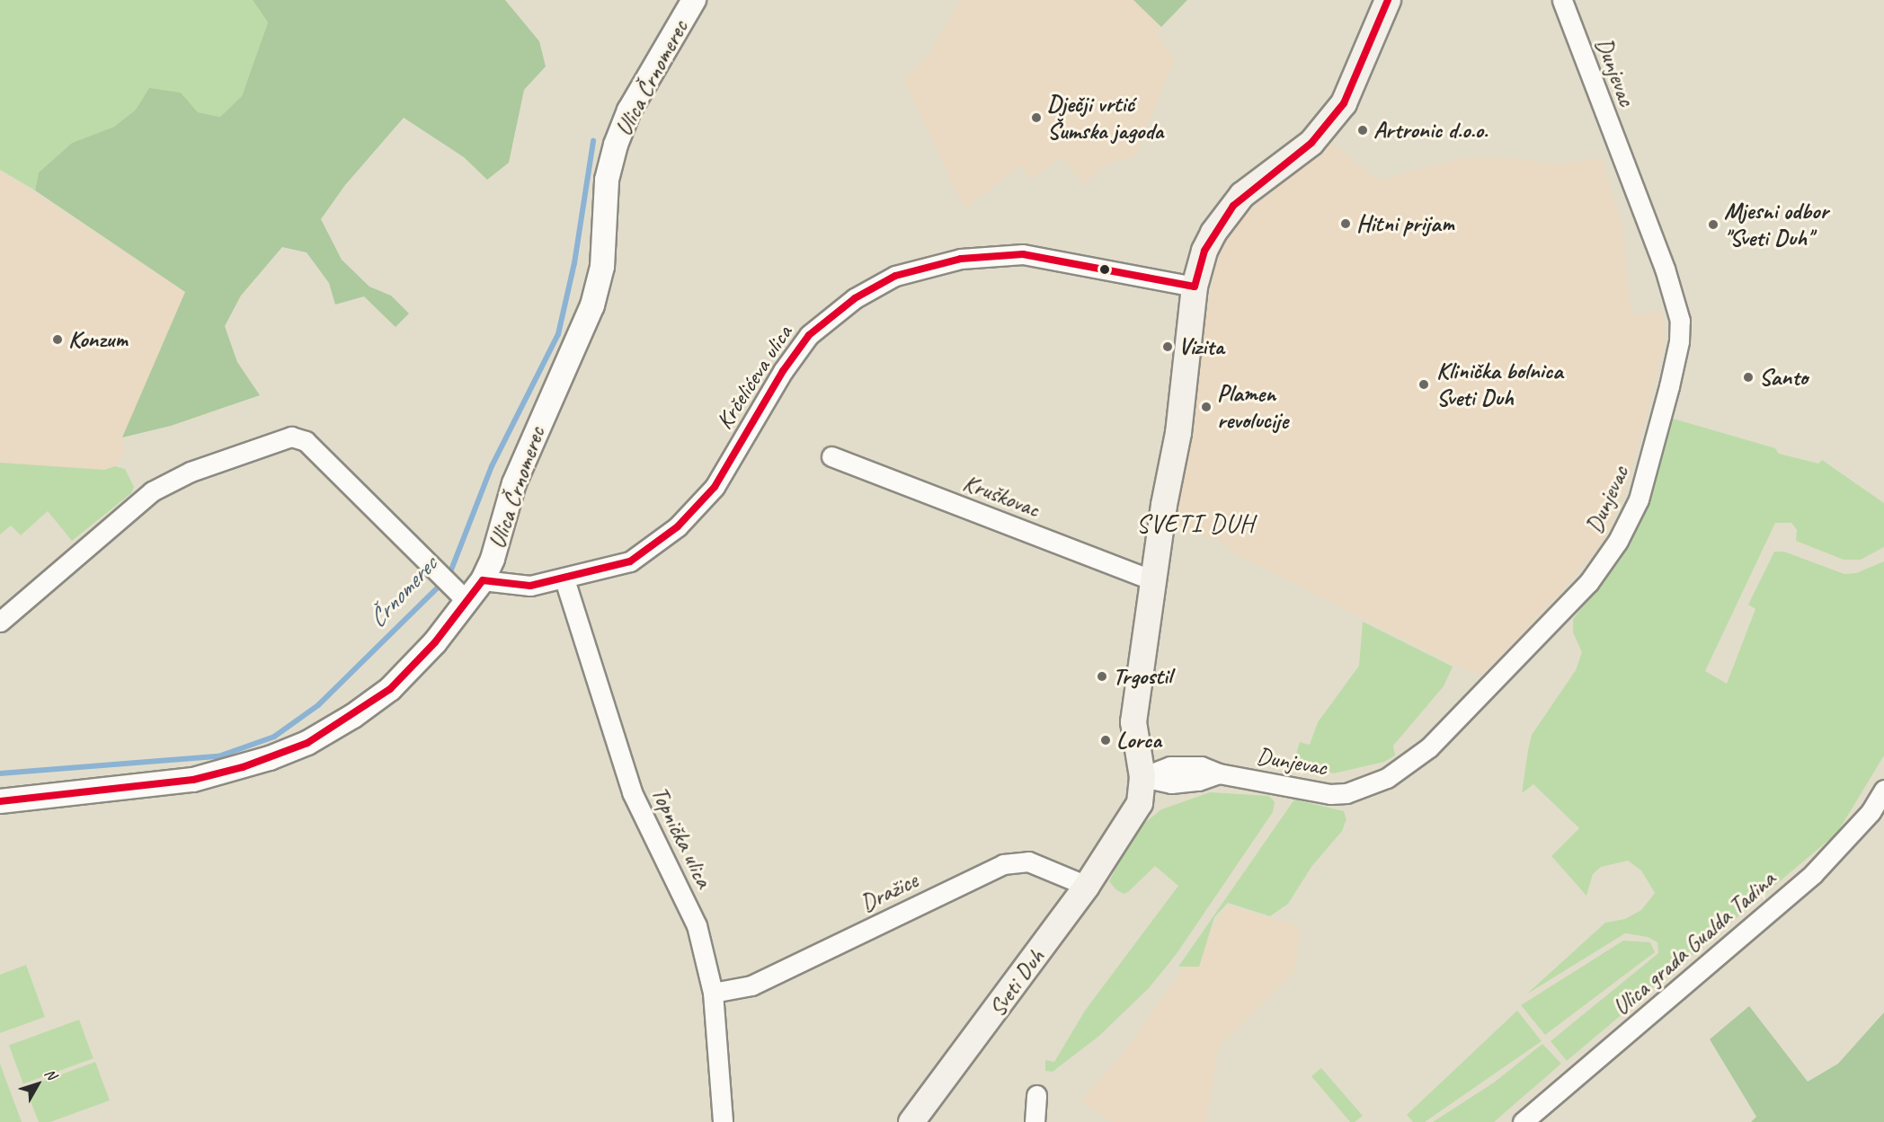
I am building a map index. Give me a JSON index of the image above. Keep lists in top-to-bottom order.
{
  "streets": {
    "main road": ["Sveti Duh"],
    "street": [
      "Dunjevac",
      "Ulica Črnomerec",
      "Krčelićeva ulica",
      "Kruškovac",
      "Topnička ulica",
      "Dražice",
      "Ulica grada Gualda Tadina"
    ]
  },
  "crossings": [
    ["Dunjevac", "Sveti Duh"],
    ["Ulica Črnomerec", "Krčelićeva ulica"],
    ["Krčelićeva ulica", "Topnička ulica"],
    ["Topnička ulica", "Dražice"],
    ["Dražice", "Sveti Duh"]
  ],
  "districts": ["SVETI DUH"],
  "water": ["Črnomerec"],
  "places": [
    "Dječji vrtić Šumska jagoda",
    "Artronic d.o.o.",
    "Hitni prijam",
    "Mjesni odbor \"Sveti Duh\"",
    "Konzum",
    "Vizita",
    "Santo",
    "Klinička bolnica Sveti Duh",
    "Plamen revolucije",
    "Trgostil",
    "Lorca"
  ],
  "north": "top right"
}
